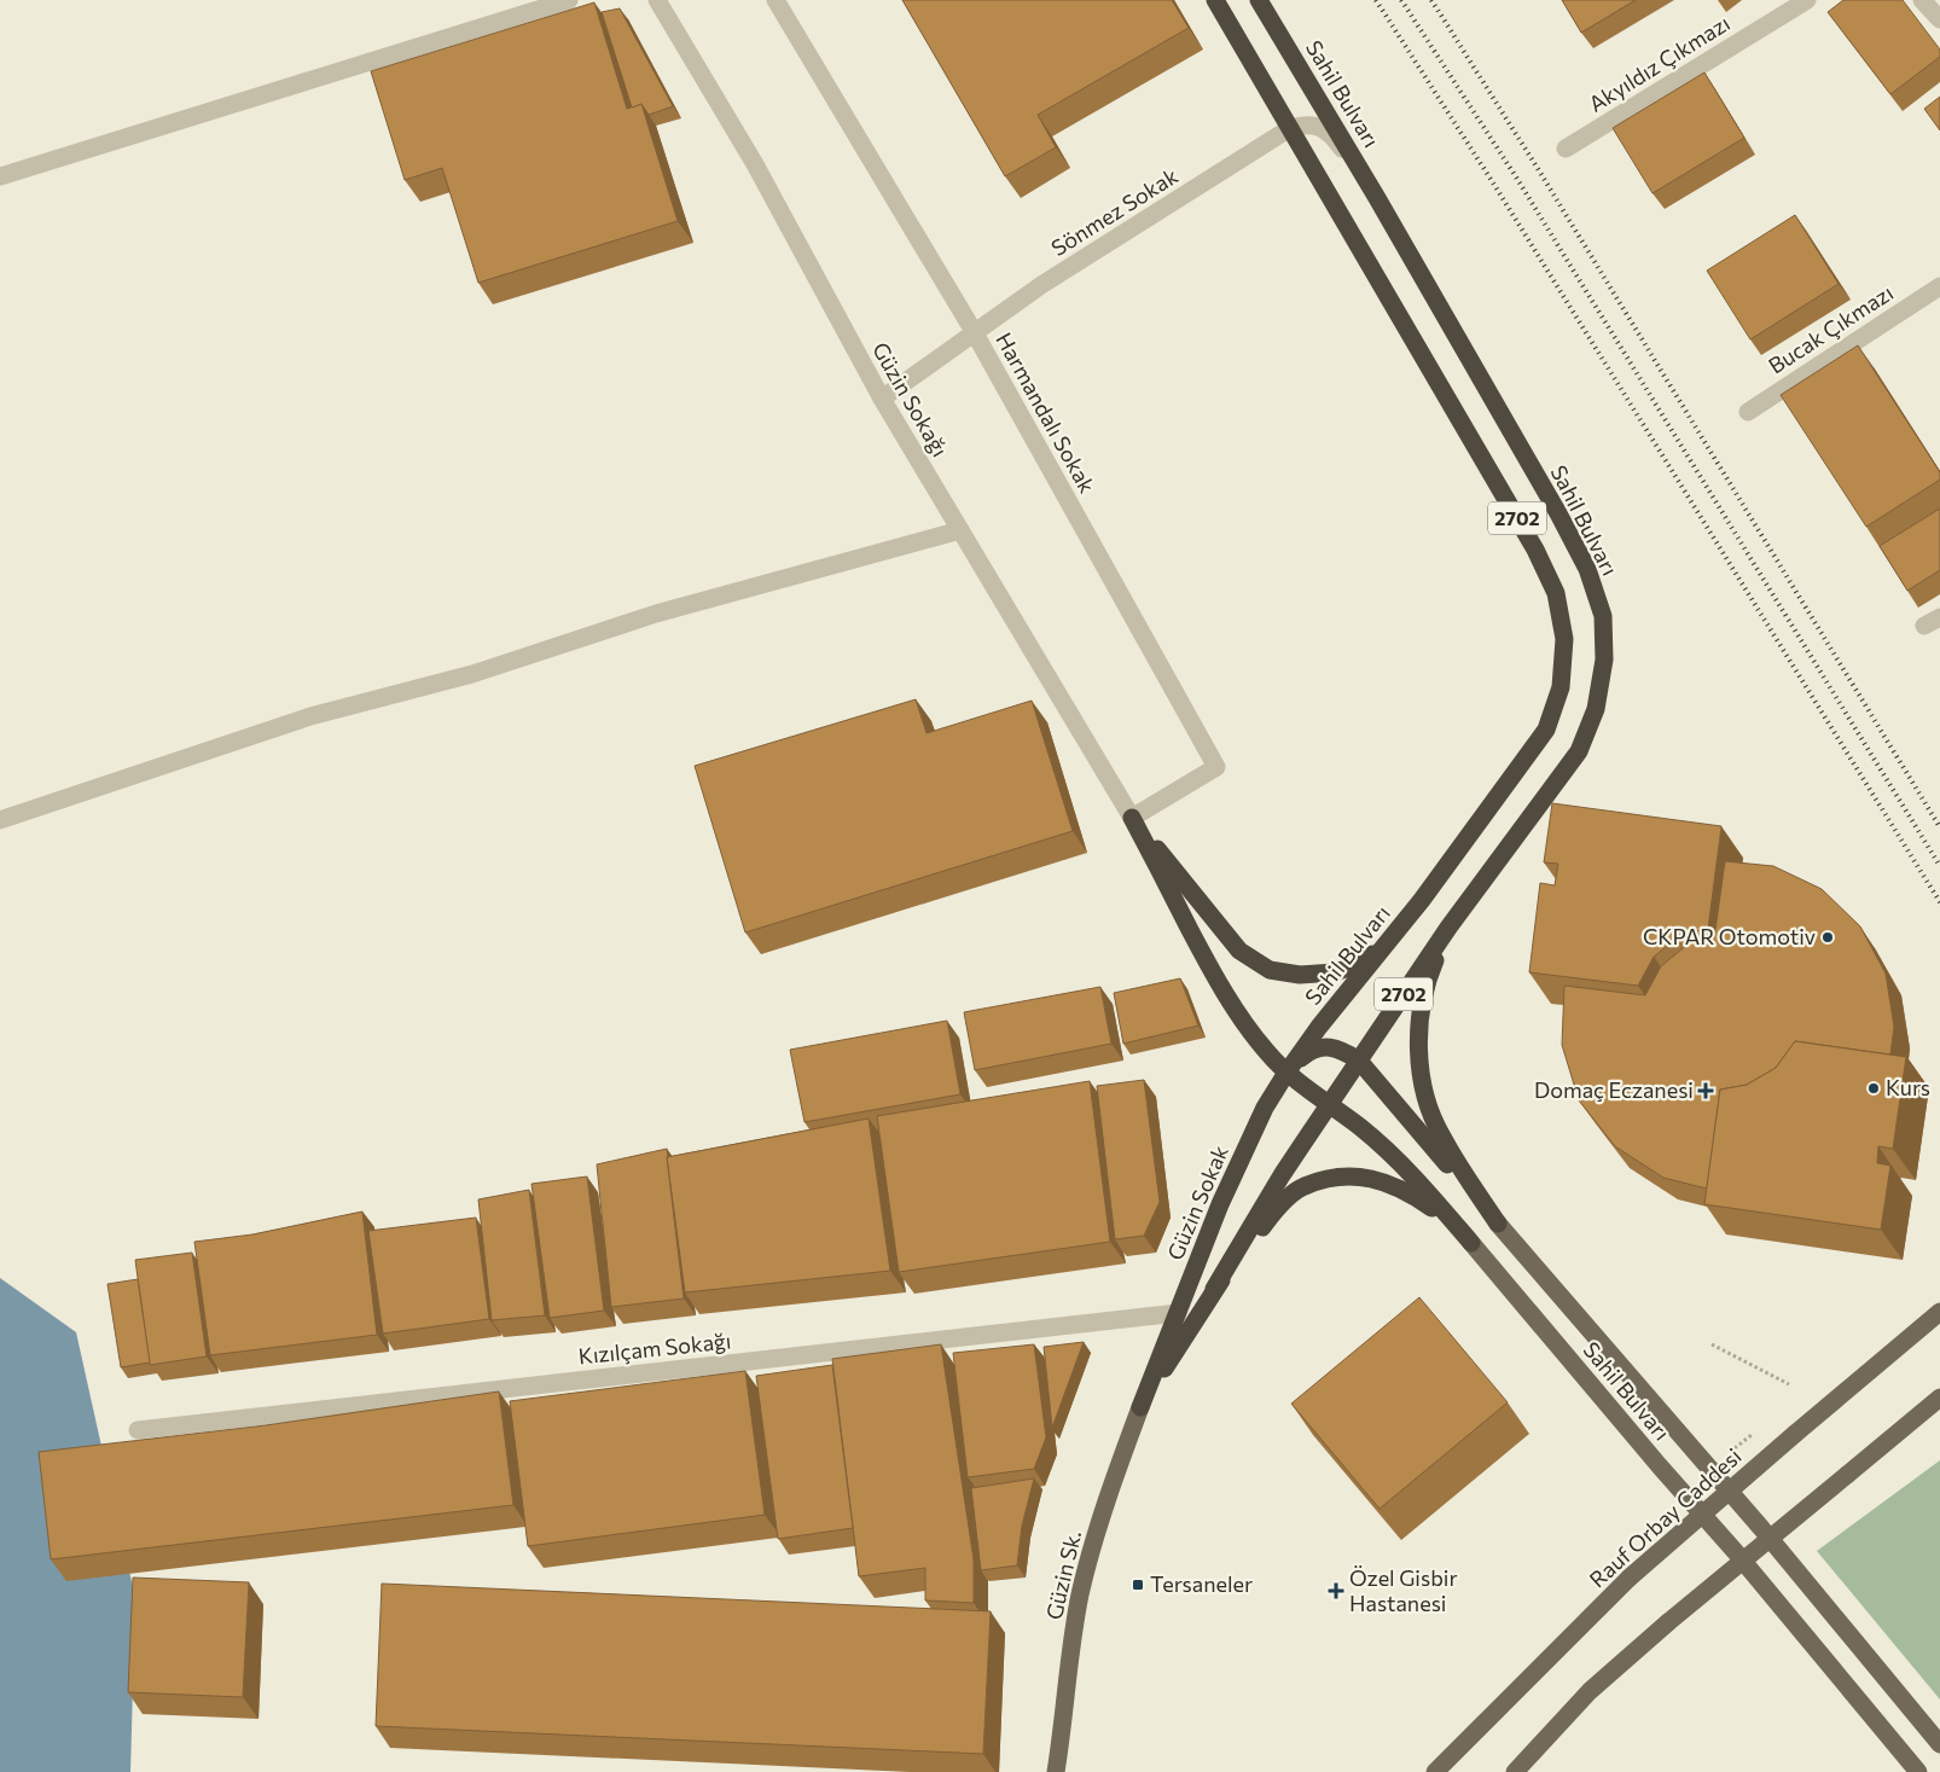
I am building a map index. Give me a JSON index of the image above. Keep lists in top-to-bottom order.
{
  "streets": {
    "highway": ["Sahil Bulvarı", "2702", "Güzin Sokak"],
    "main road": ["Rauf Orbay Caddesi", "Güzin Sk."],
    "street": [
      "Akyıldız Çıkmazı",
      "Sönmez Sokak",
      "Bucak Çıkmazı",
      "Güzin Sokağı",
      "Harmandalı Sokak",
      "Kızılçam Sokağı"
    ]
  },
  "crossings": [
    ["Sahil Bulvarı", "Sönmez Sokak"],
    ["Sahil Bulvarı", "Güzin Sokak"],
    ["Sönmez Sokak", "Güzin Sokağı"],
    ["Sönmez Sokak", "Harmandalı Sokak"],
    ["Güzin Sokağı", "Harmandalı Sokak"],
    ["Güzin Sokak", "Kızılçam Sokağı"],
    ["Güzin Sokak", "Güzin Sk."]
  ],
  "places": {
    "other": ["CKPAR Otomotiv", "Kurs"],
    "health": ["Domaç Eczanesi", "Özel Gisbir Hastanesi"],
    "transit": ["Tersaneler"]
  }
}
